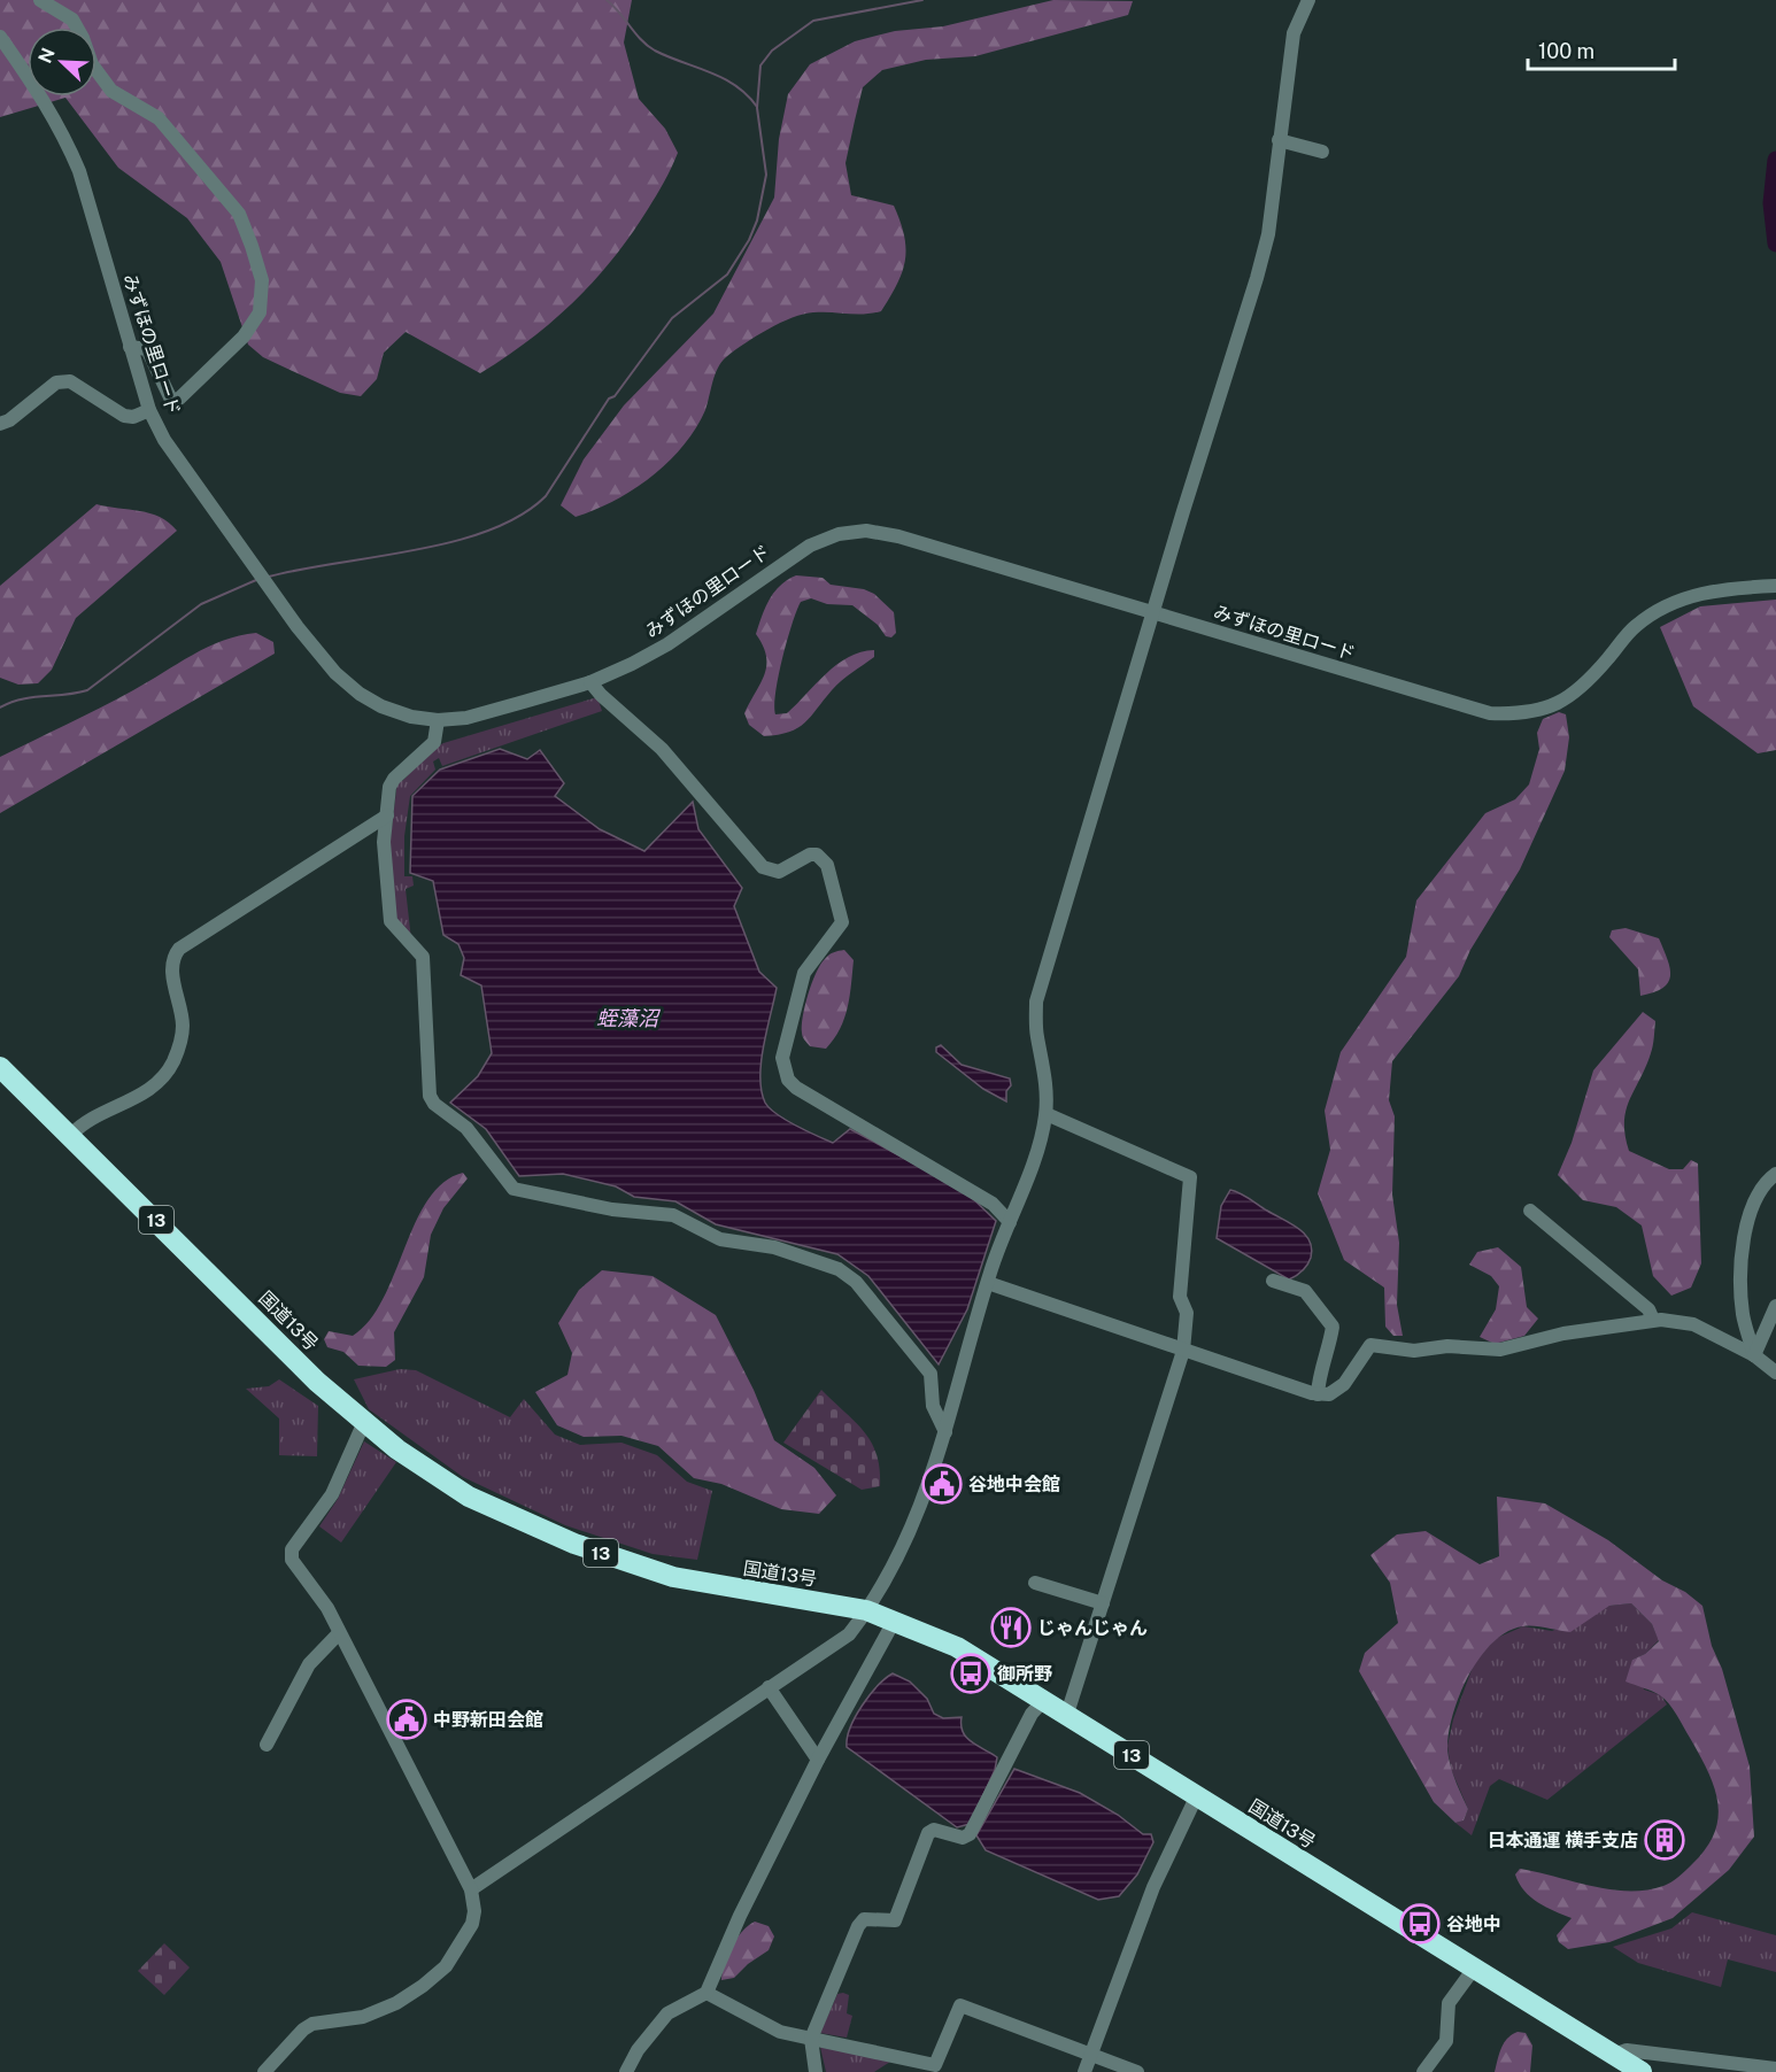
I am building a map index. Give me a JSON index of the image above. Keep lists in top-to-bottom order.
{
  "streets": {
    "highway": ["13", "国道13号"],
    "street": ["みずほの里ロード"]
  },
  "crossings": [
    ["13", "国道13号"]
  ],
  "water": ["蛭藻沼"],
  "places": {
    "public building": ["谷地中会館", "中野新田会館"],
    "restaurant": ["じゃんじゃん"],
    "bus stop": ["御所野", "谷地中"],
    "building": ["日本通運 横手支店"]
  },
  "scale_bar": "100 m",
  "north": "top left"
}
